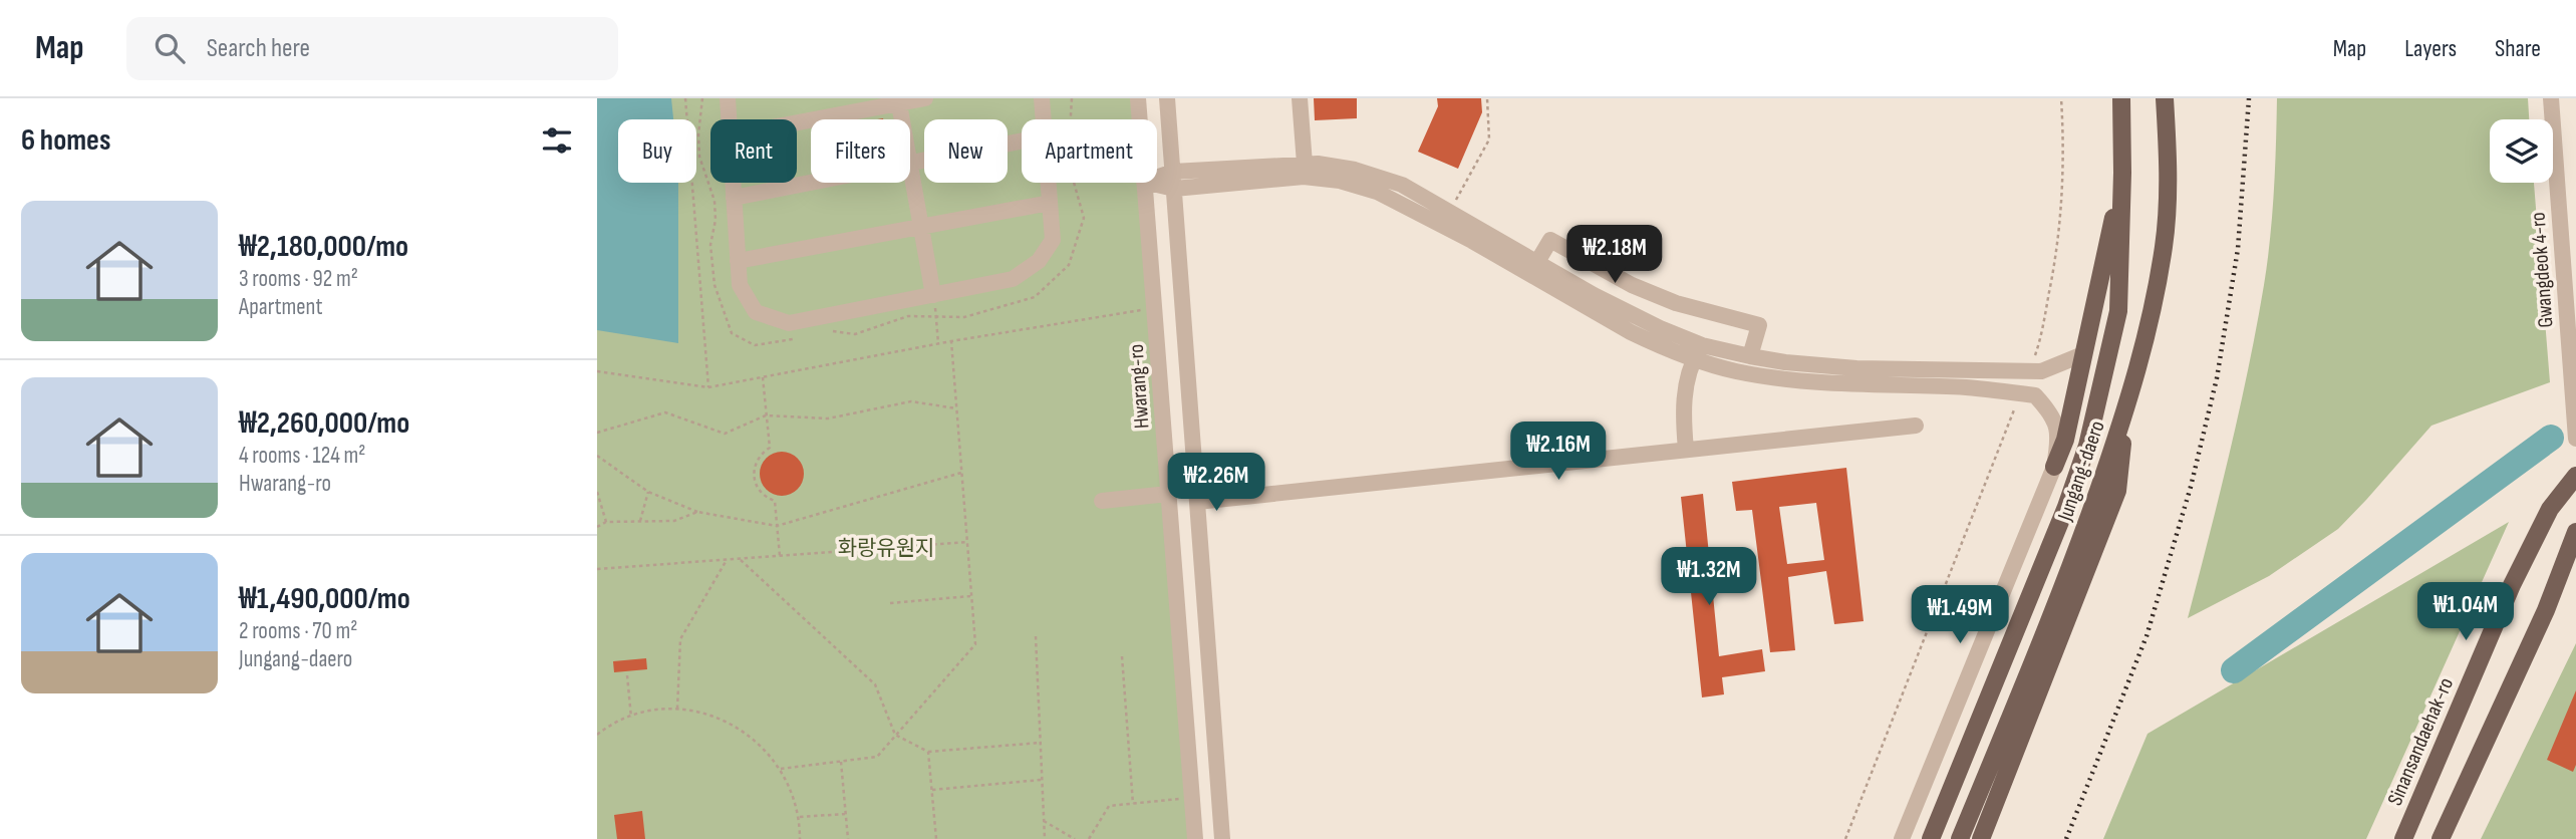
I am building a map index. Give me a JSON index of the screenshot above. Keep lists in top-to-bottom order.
{
  "streets": {
    "main road": ["Jungang-daero", "Sinansandaehak-ro"],
    "street": ["Gwangdeok 4-ro", "Hwarang-ro"]
  },
  "parks": ["화랑유원지"],
  "page": {
    "header": "Map",
    "search": "Search here",
    "nav": ["Map", "Layers", "Share"],
    "heading": "6 homes",
    "chip": [
      "Buy",
      "Rent",
      "Filters",
      "New",
      "Apartment"
    ],
    "list": [
      {
        "name": "₩2,180,000/mo",
        "note": "3 rooms · 92 m² · Apartment"
      },
      {
        "name": "₩2,260,000/mo",
        "note": "4 rooms · 124 m² · Hwarang-ro"
      },
      {
        "name": "₩1,490,000/mo",
        "note": "2 rooms · 70 m² · Jungang-daero"
      }
    ],
    "price": [
      "₩2.18M",
      "₩2.16M",
      "₩2.26M",
      "₩1.32M",
      "₩1.04M",
      "₩1.49M"
    ]
  }
}
